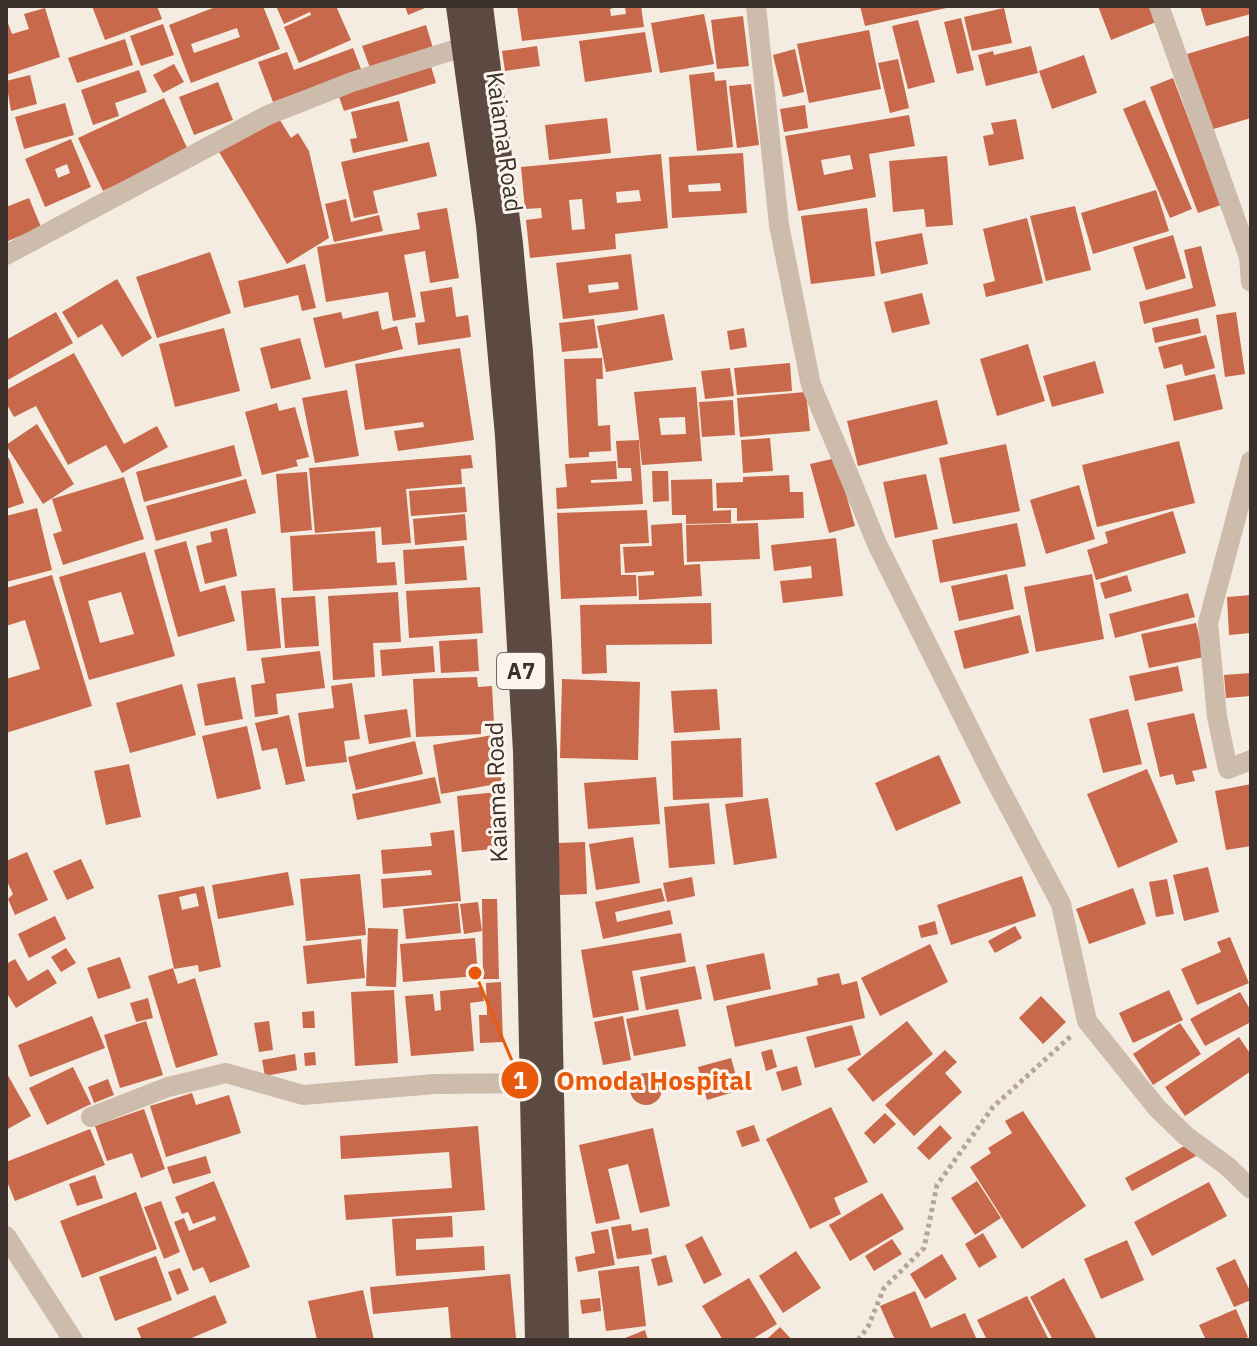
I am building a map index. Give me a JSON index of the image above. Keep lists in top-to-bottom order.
{
  "streets": {
    "highway": ["Kaiama Road", "A7"]
  },
  "places": ["Omoda Hospital"]
}
